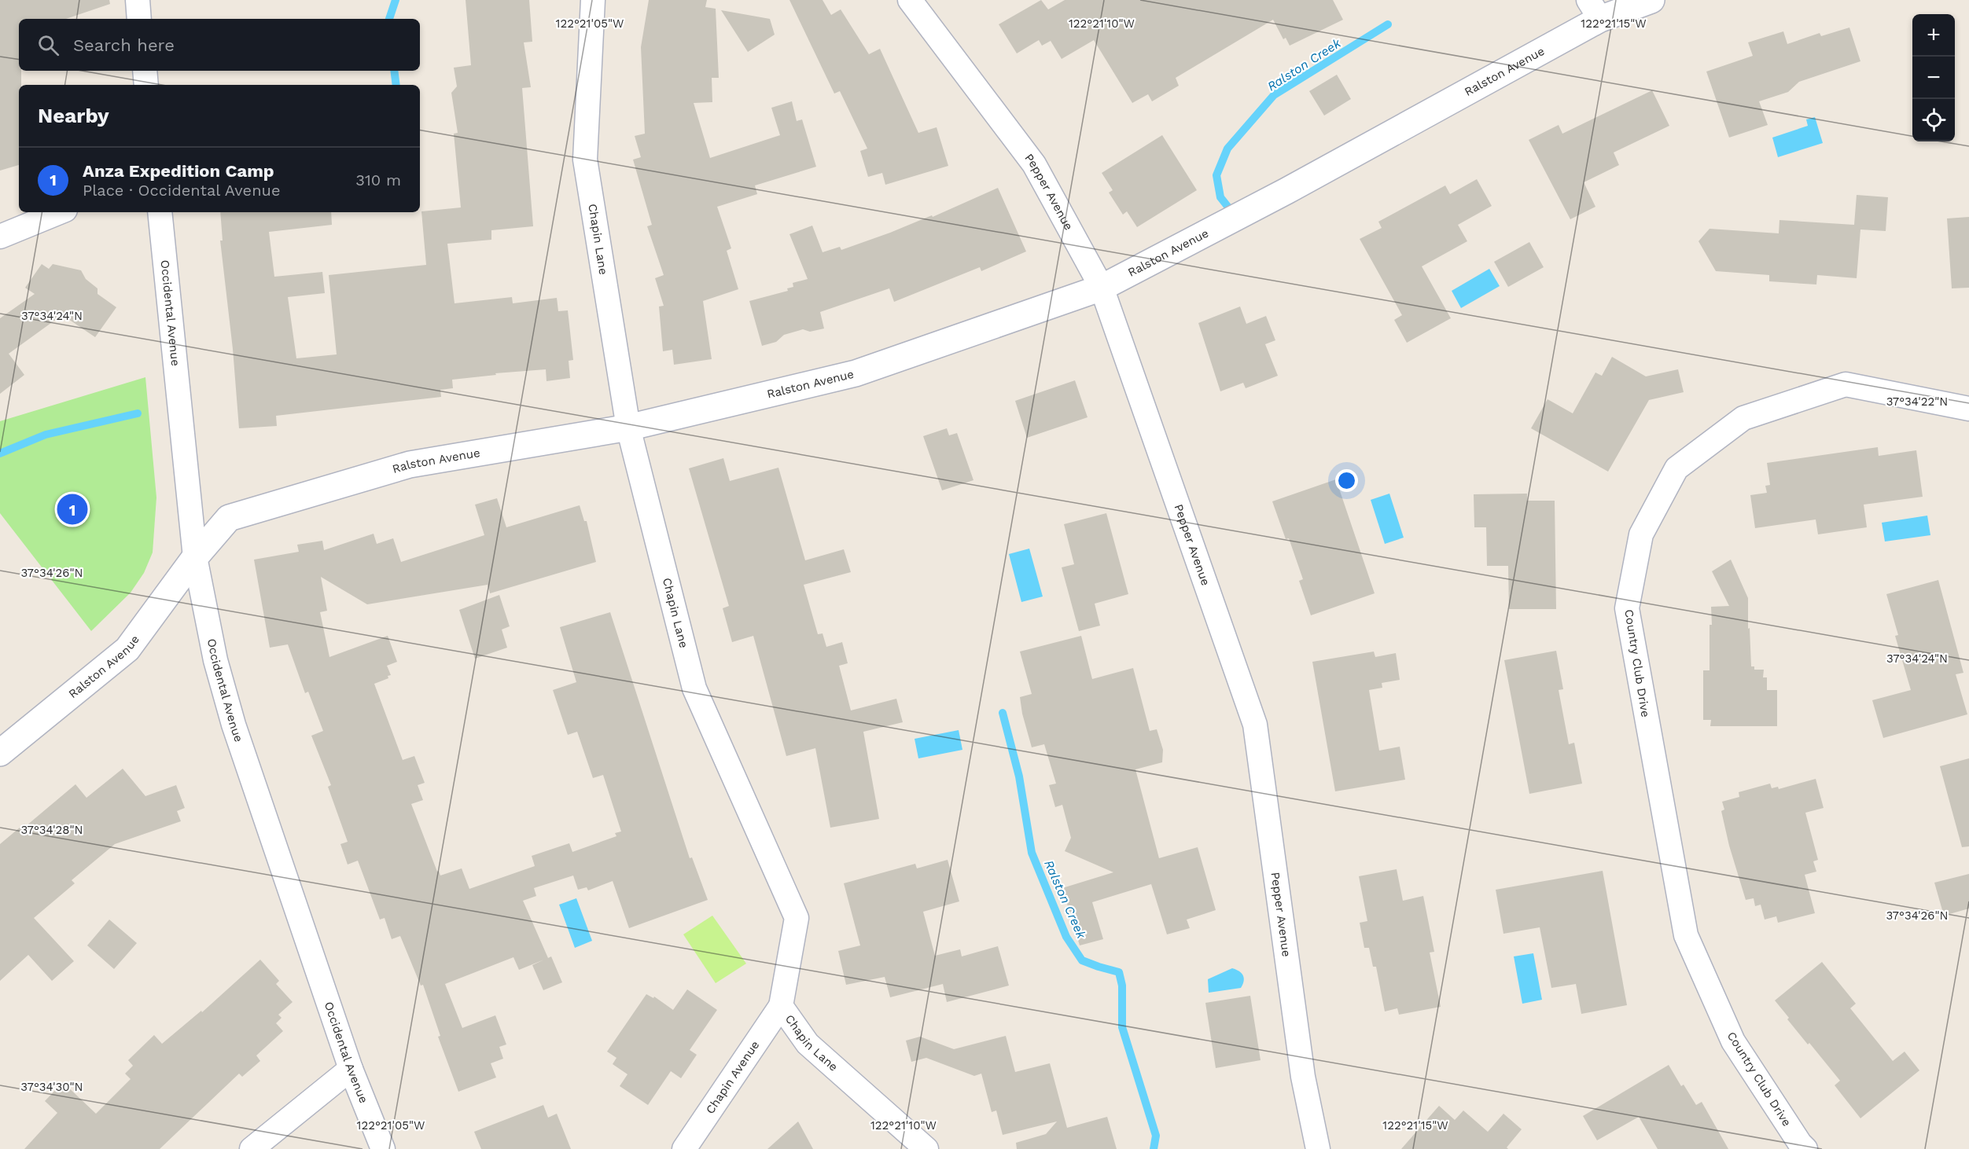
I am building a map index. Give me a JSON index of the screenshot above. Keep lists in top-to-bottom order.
{
  "streets": {
    "street": [
      "Ralston Avenue",
      "Pepper Avenue",
      "Chapin Lane",
      "Occidental Avenue",
      "Country Club Drive",
      "Chapin Avenue"
    ]
  },
  "crossings": [
    ["Ralston Avenue", "Pepper Avenue"],
    ["Ralston Avenue", "Chapin Lane"],
    ["Ralston Avenue", "Occidental Avenue"],
    ["Chapin Lane", "Chapin Avenue"]
  ],
  "water": ["Ralston Creek"],
  "page": {
    "map_buttons": ["+", "−"],
    "search": "Search here",
    "heading": "Nearby",
    "list": [
      {
        "mark": "1",
        "name": "Anza Expedition Camp",
        "note": "Place · Occidental Avenue",
        "value": "310 m"
      }
    ],
    "pins": "1"
  },
  "coordinates": [
    "122°21'05\"W",
    "122°21'10\"W",
    "122°21'15\"W",
    "37°34'24\"N",
    "37°34'22\"N",
    "37°34'26\"N",
    "37°34'28\"N",
    "37°34'30\"N"
  ]
}
